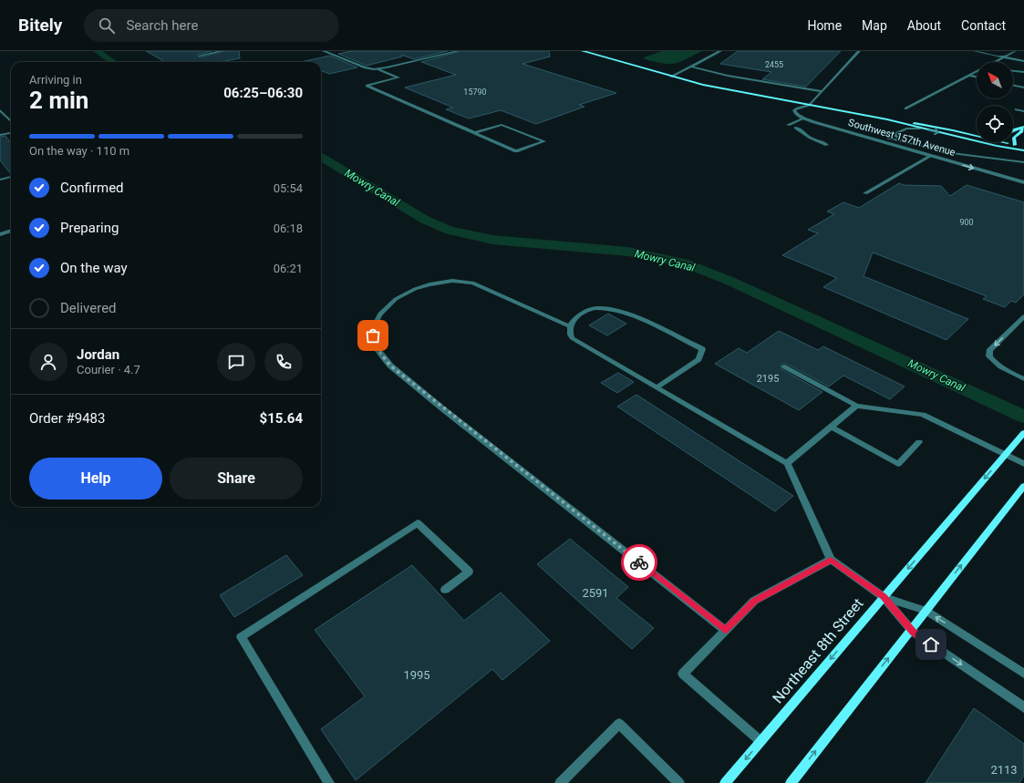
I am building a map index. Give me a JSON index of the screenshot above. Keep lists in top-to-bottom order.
{
  "streets": {
    "street": ["Southwest 157th Avenue", "Northeast 8th Street"]
  },
  "water": ["Mowry Canal"],
  "house_numbers": [
    "2455",
    "15790",
    "900",
    "2195",
    "2591",
    "1995",
    "2113"
  ],
  "north": "top left",
  "page": {
    "header": "Bitely",
    "search": "Search here",
    "nav": [
      "Home",
      "Map",
      "About",
      "Contact"
    ],
    "heading": ["2 min", "Arriving in", "06:25–06:30"],
    "panel": [
      "Jordan",
      "Courier · 4.7",
      "Order #9483",
      "$15.64"
    ],
    "bar": "On the way · 110 m",
    "list": [
      ["Confirmed", "05:54"],
      ["Preparing", "06:18"],
      ["On the way", "06:21"],
      "Delivered"
    ],
    "buttons": ["Help", "Share"]
  }
}
